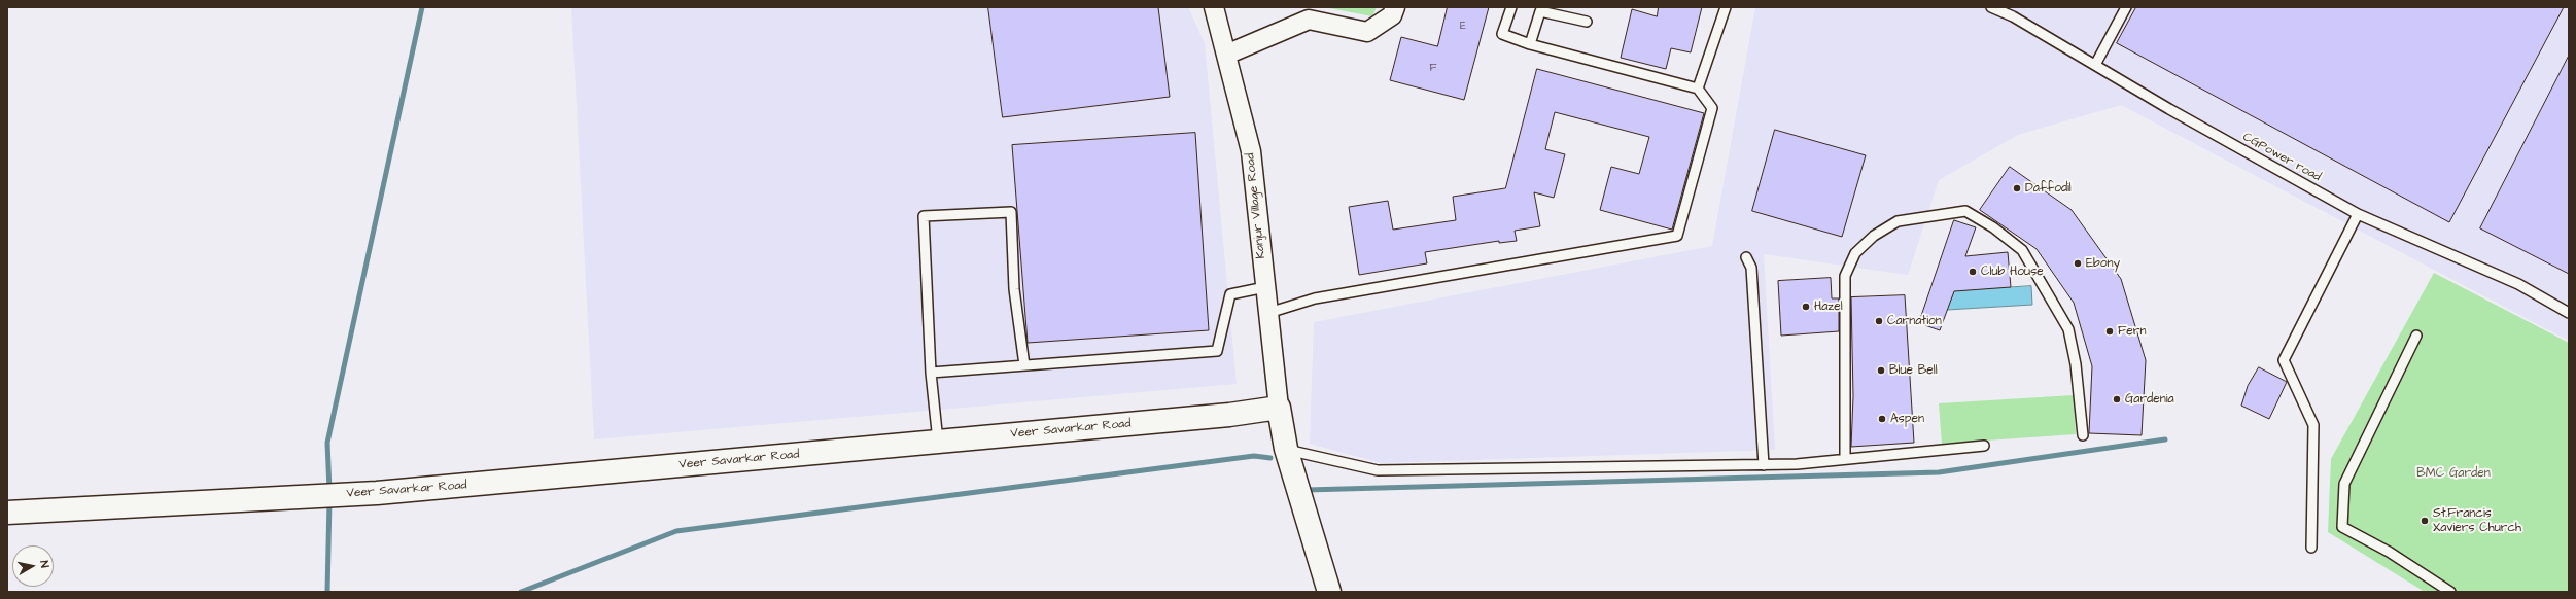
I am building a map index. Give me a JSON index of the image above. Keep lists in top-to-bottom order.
{
  "streets": {
    "street": ["Kanjur Village Road", "Veer Savarkar Road"],
    "lane": ["CGPower road"]
  },
  "crossings": [
    ["Kanjur Village Road", "Veer Savarkar Road"]
  ],
  "parks": ["BMC Garden"],
  "places": [
    "Daffodil",
    "Ebony",
    "Club House",
    "Hazel",
    "Carnation",
    "Fern",
    "Blue Bell",
    "Gardenia",
    "Aspen",
    "St.Francis Xaviers Church"
  ],
  "house_numbers": ["E", "F"],
  "north": "right"
}
